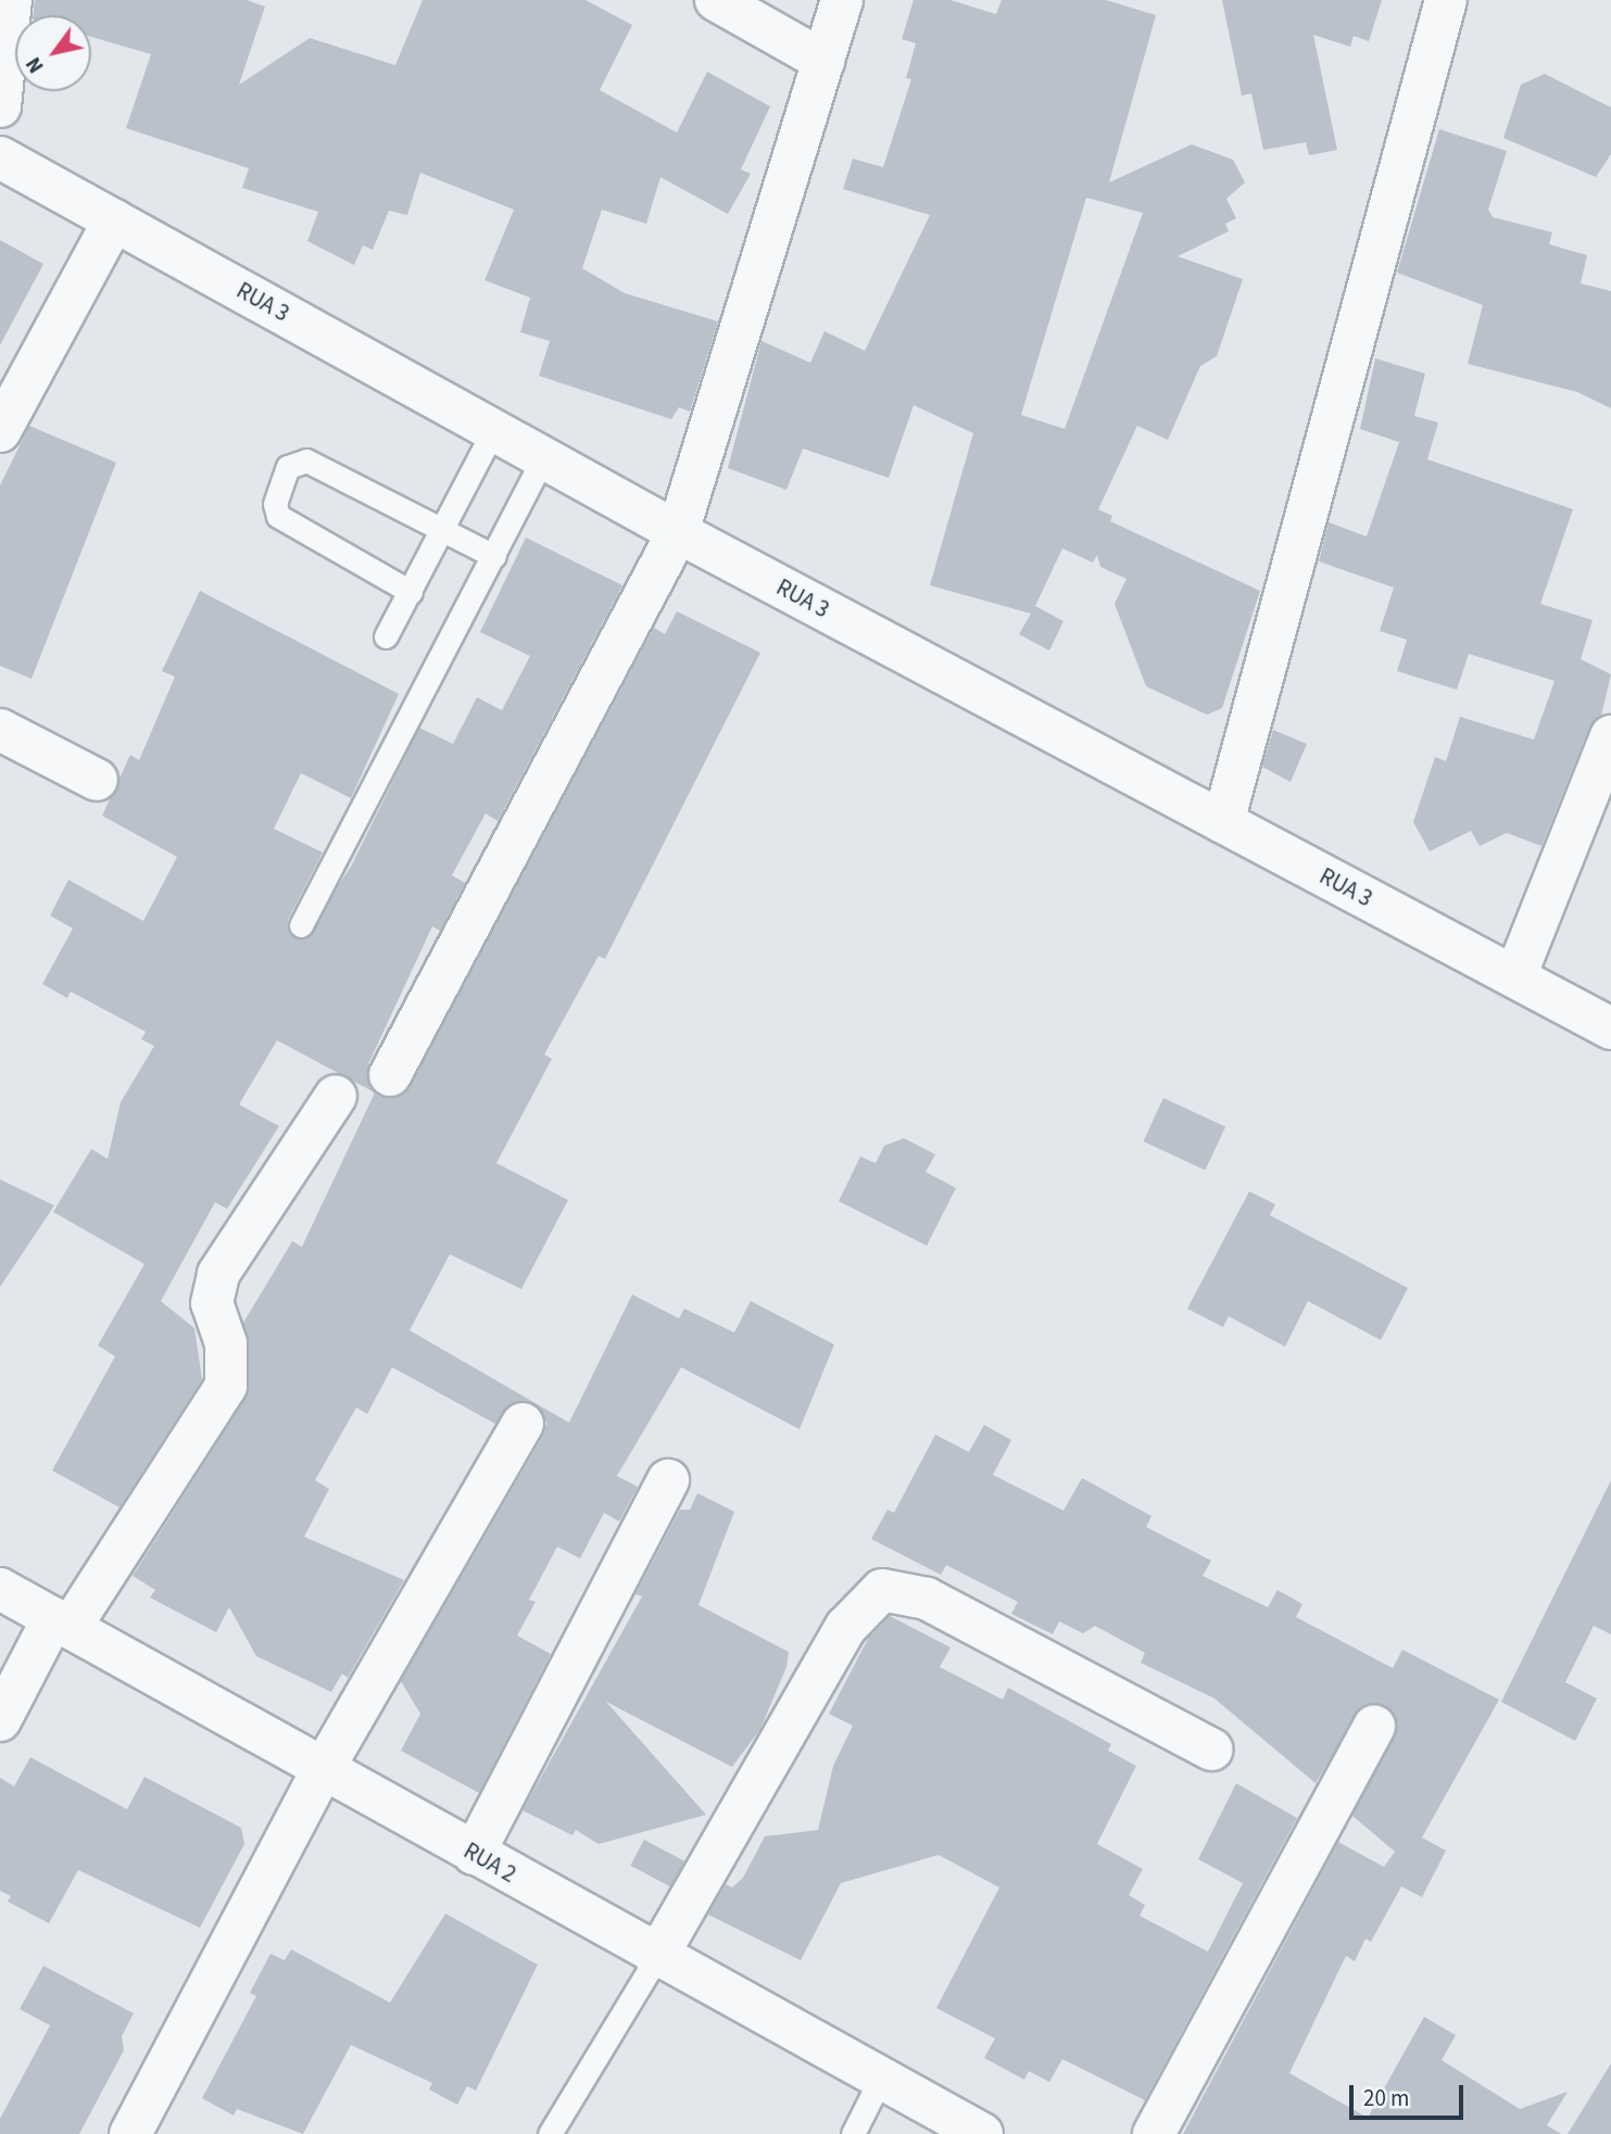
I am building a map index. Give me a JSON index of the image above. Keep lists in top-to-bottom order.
{
  "streets": {
    "street": ["RUA 3", "RUA 2"]
  },
  "scale_bar": "20 m",
  "north": "bottom left"
}
